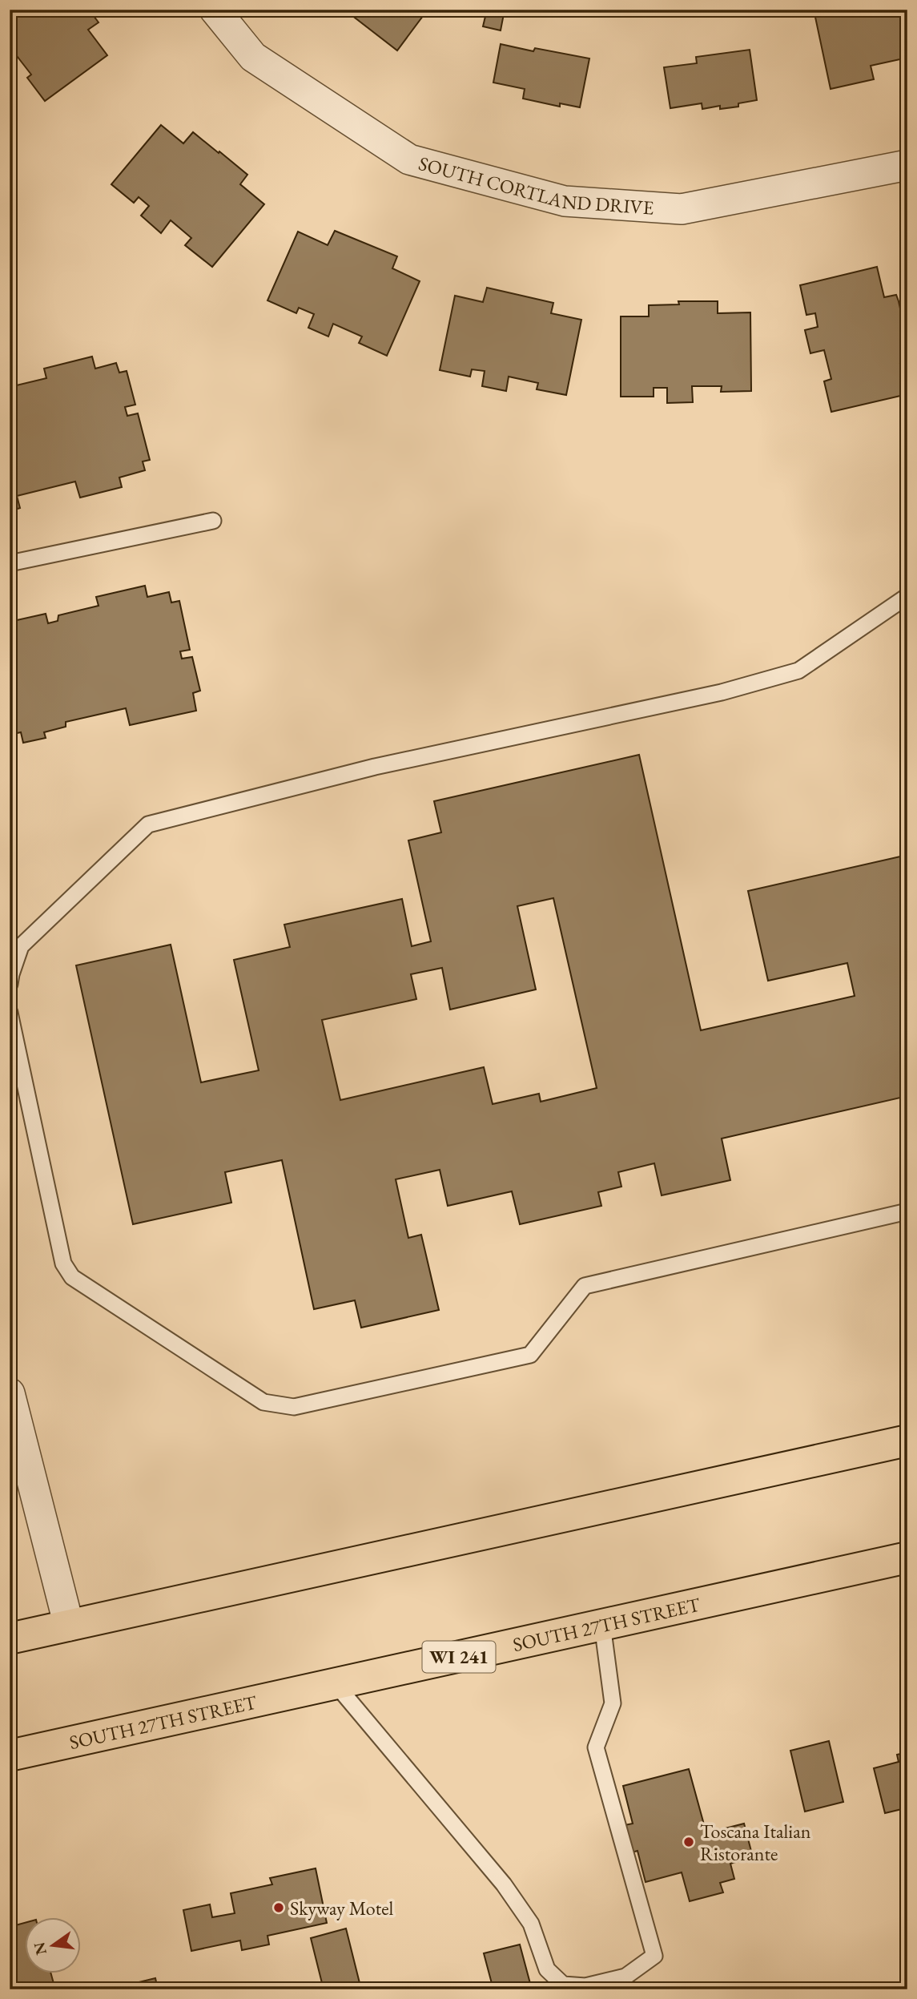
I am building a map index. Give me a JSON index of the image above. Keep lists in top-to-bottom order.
{
  "streets": {
    "main road": ["SOUTH 27TH STREET", "WI 241"],
    "street": ["SOUTH CORTLAND DRIVE"]
  },
  "places": ["Toscana Italian Ristorante", "Skyway Motel"],
  "north": "left"
}
